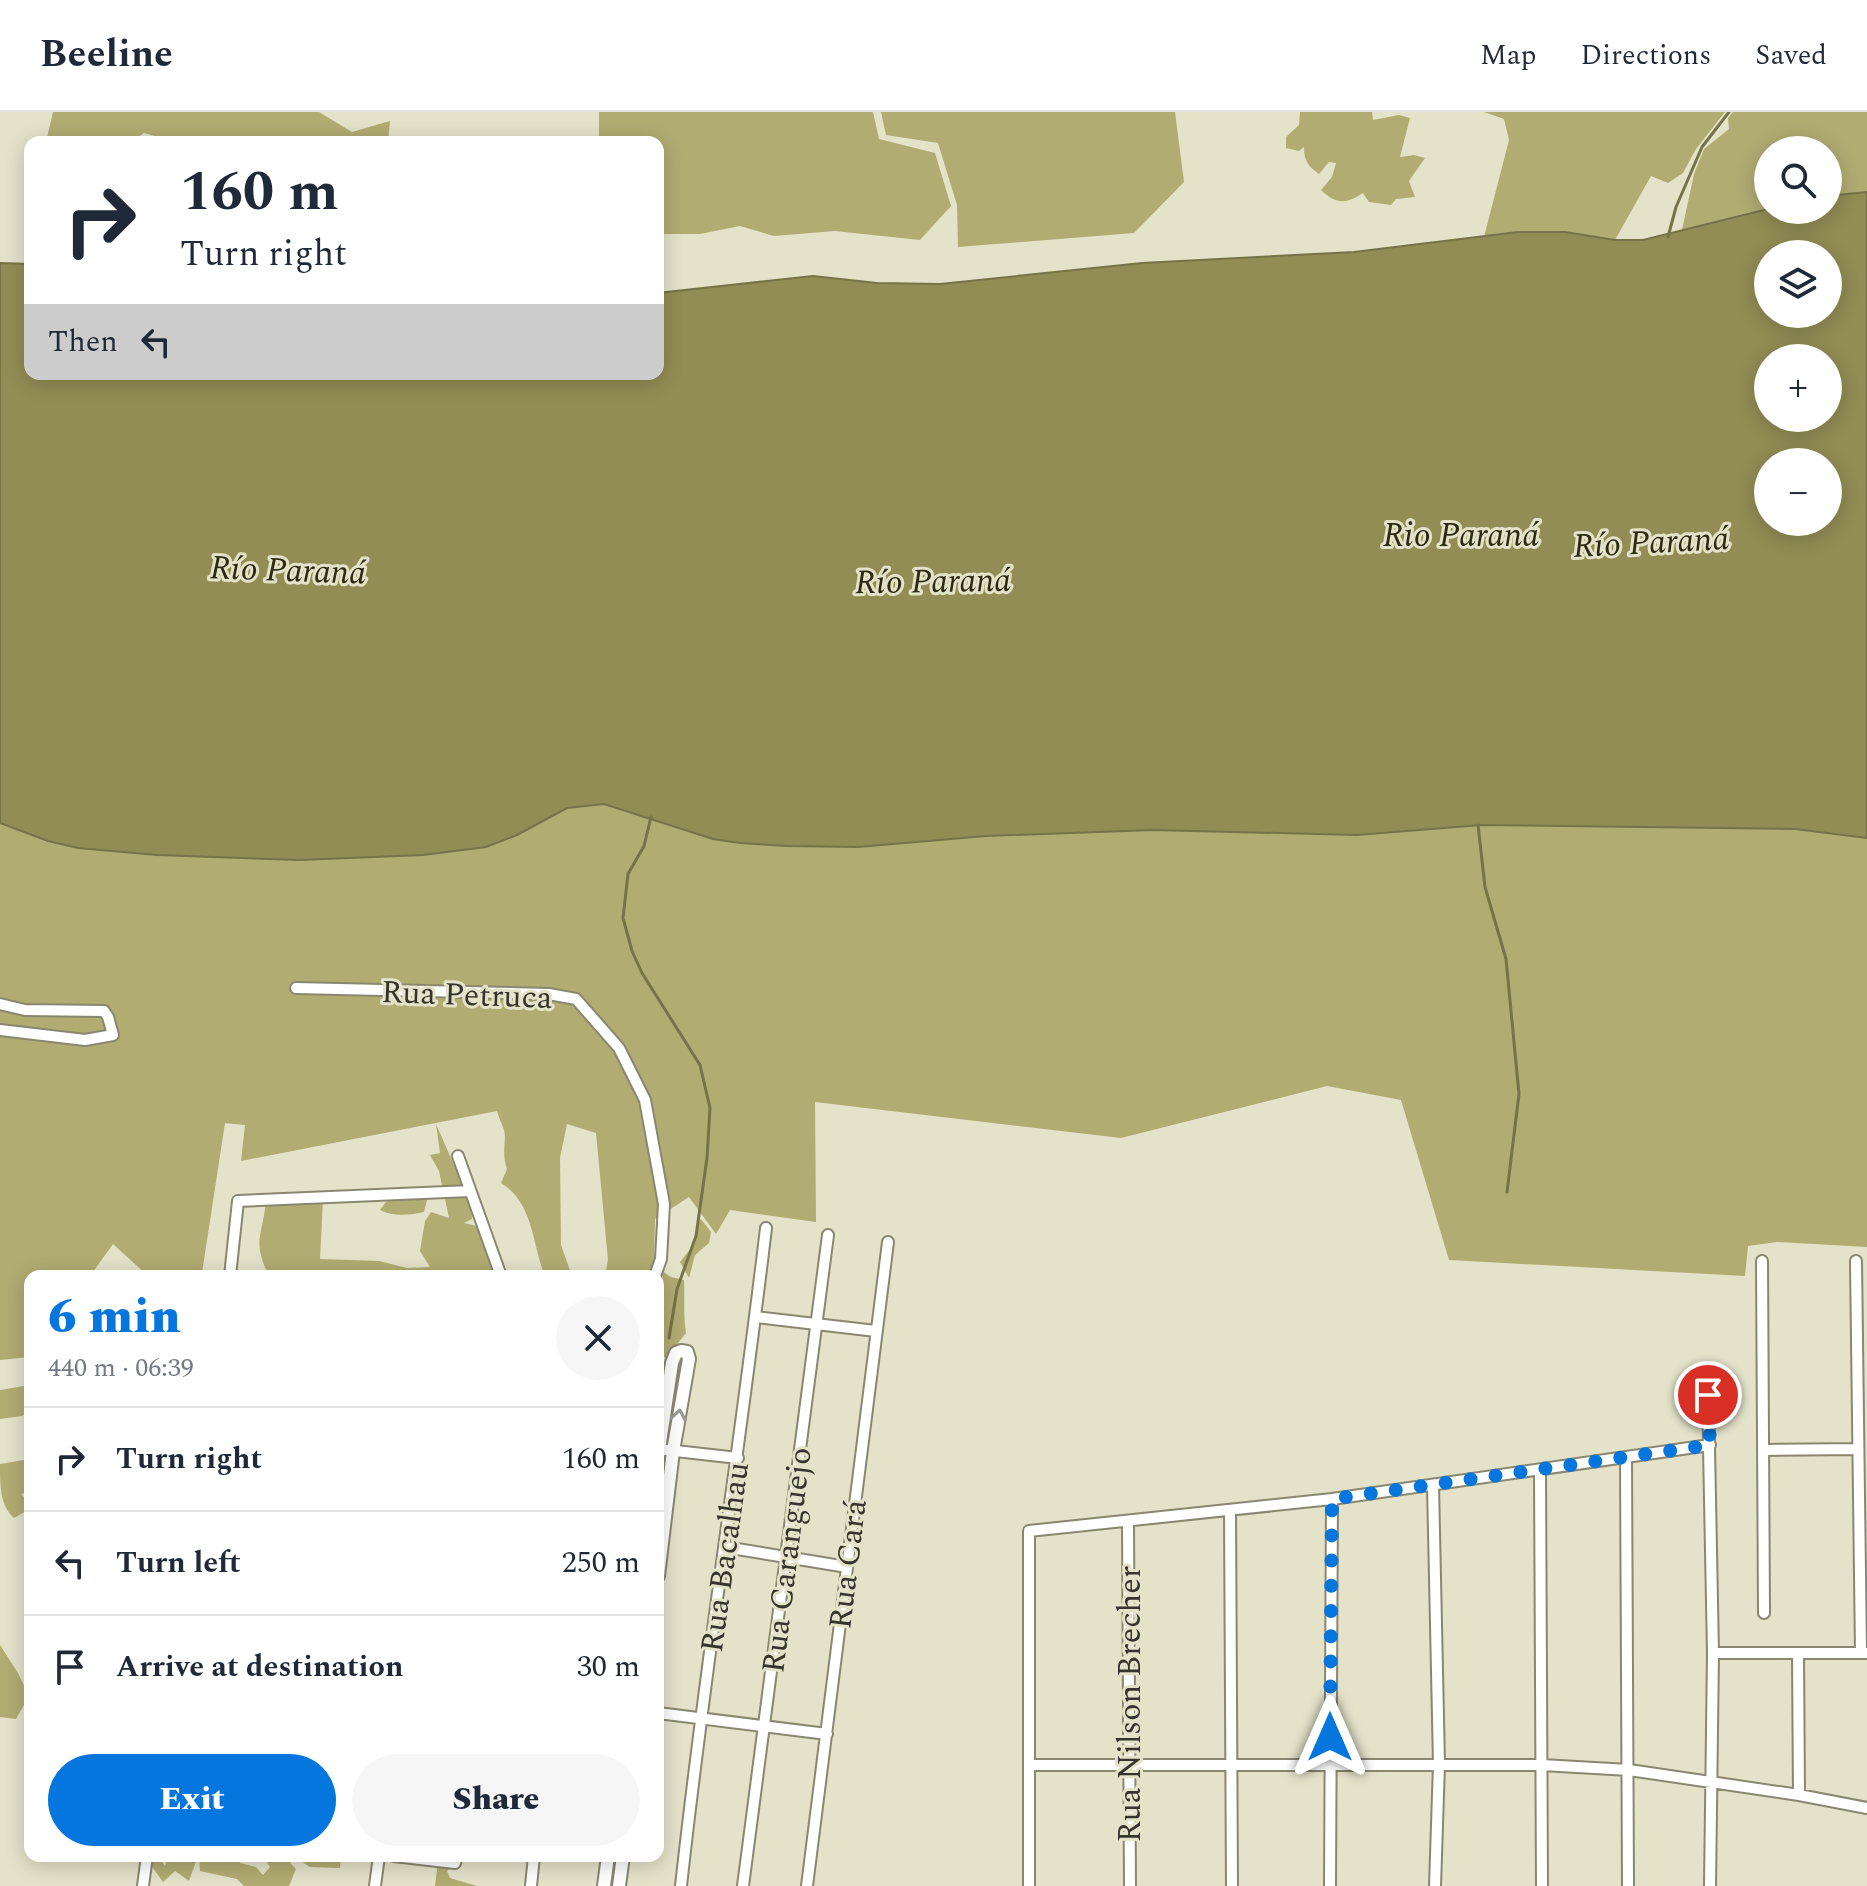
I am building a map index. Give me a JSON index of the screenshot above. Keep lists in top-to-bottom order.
{
  "streets": {
    "street": [
      "Rua Petruca",
      "Rua Bacalhau",
      "Rua Caranguejo",
      "Rua Cará",
      "Rua Nilson Brecher"
    ]
  },
  "water": ["Rio Paraná", "Río Paraná"],
  "page": {
    "header": "Beeline",
    "nav": ["Map", "Directions", "Saved"],
    "map_buttons": ["+", "−"],
    "turn": ["160 m", "Turn right"],
    "then": "Then",
    "heading": ["6 min", "440 m · 06:39"],
    "list": [
      {
        "name": "Turn right",
        "value": "160 m"
      },
      {
        "name": "Turn left",
        "value": "250 m"
      },
      {
        "name": "Arrive at destination",
        "value": "30 m"
      }
    ],
    "buttons": ["Exit", "Share"]
  }
}
